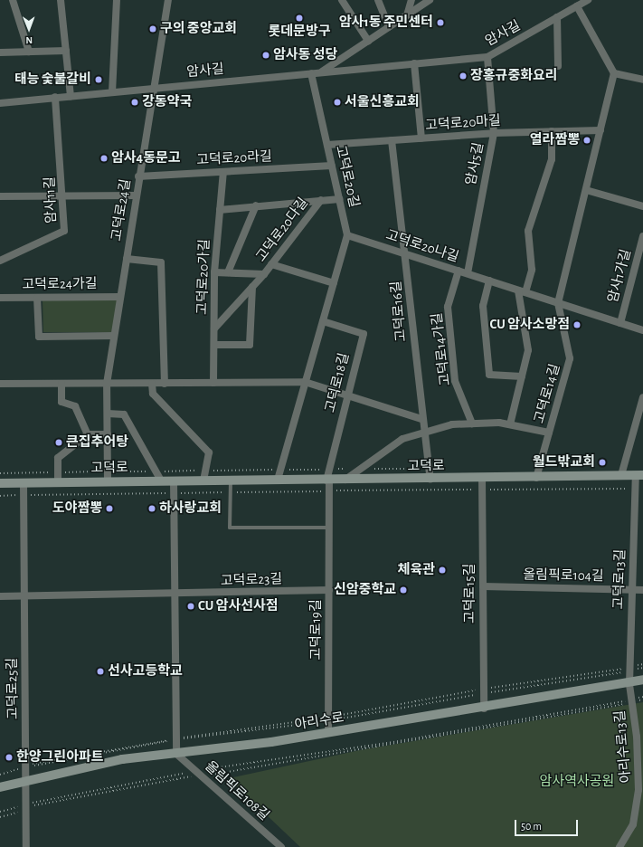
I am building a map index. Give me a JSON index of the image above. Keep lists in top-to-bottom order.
{
  "streets": {
    "street": [
      "암사길",
      "고덕로20마길",
      "고덕로20라길",
      "암사5길",
      "고덕로20길",
      "암사11길",
      "고덕로24길",
      "고덕로20다길",
      "고덕로20나길",
      "암사1가길",
      "고덕로20가길",
      "고덕로24가길",
      "고덕로16길",
      "고덕로14가길",
      "고덕로18길",
      "고덕로14길",
      "고덕로",
      "올림픽로104길",
      "고덕로13길",
      "고덕로23길",
      "고덕로15길",
      "고덕로19길",
      "고덕로25길",
      "아리수로",
      "아리수로13길",
      "올림픽로108길"
    ]
  },
  "crossings": [
    ["암사길", "암사5길"],
    ["암사길", "고덕로20길"],
    ["암사길", "암사11길"],
    ["암사길", "고덕로24길"],
    ["고덕로20마길", "암사5길"],
    ["고덕로20마길", "고덕로20길"],
    ["고덕로20마길", "고덕로16길"],
    ["고덕로20마길", "고덕로14길"],
    ["고덕로20라길", "고덕로20길"],
    ["고덕로20라길", "고덕로24길"],
    ["고덕로20라길", "고덕로20가길"],
    ["암사5길", "고덕로20나길"],
    ["고덕로20길", "고덕로20다길"],
    ["고덕로20길", "고덕로20나길"],
    ["고덕로20길", "고덕로18길"],
    ["고덕로20길", "고덕로"],
    ["고덕로24길", "고덕로24가길"],
    ["고덕로24길", "고덕로"],
    ["고덕로20다길", "고덕로20가길"],
    ["고덕로20나길", "암사1가길"],
    ["고덕로20나길", "고덕로16길"],
    ["고덕로20나길", "고덕로14가길"],
    ["고덕로20나길", "고덕로14길"],
    ["고덕로16길", "고덕로"],
    ["고덕로18길", "고덕로"],
    ["고덕로18길", "고덕로19길"],
    ["고덕로14길", "고덕로"],
    ["고덕로", "고덕로13길"],
    ["고덕로", "고덕로15길"],
    ["고덕로", "고덕로19길"],
    ["고덕로", "고덕로25길"],
    ["올림픽로104길", "고덕로13길"],
    ["올림픽로104길", "고덕로15길"],
    ["고덕로13길", "아리수로"],
    ["고덕로13길", "아리수로13길"],
    ["고덕로23길", "고덕로19길"],
    ["고덕로15길", "아리수로"],
    ["고덕로19길", "아리수로"],
    ["고덕로25길", "아리수로"],
    ["아리수로", "아리수로13길"],
    ["아리수로", "올림픽로108길"]
  ],
  "parks": ["암사역사공원"],
  "places": [
    "롯데문방구",
    "암사1동 주민센터",
    "구의 중앙교회",
    "암사동 성당",
    "장홍규중화요리",
    "태능 숯불갈비",
    "강동약국",
    "서울신흥교회",
    "열라짬뽕",
    "암사4동문고",
    "CU 암사소망점",
    "큰집추어탕",
    "월드밖교회",
    "도야짬뽕",
    "하사랑교회",
    "체육관",
    "신암중학교",
    "CU 암사선사점",
    "선사고등학교",
    "한양그린아파트"
  ],
  "scale_bar": "50 m",
  "north": "bottom"
}
